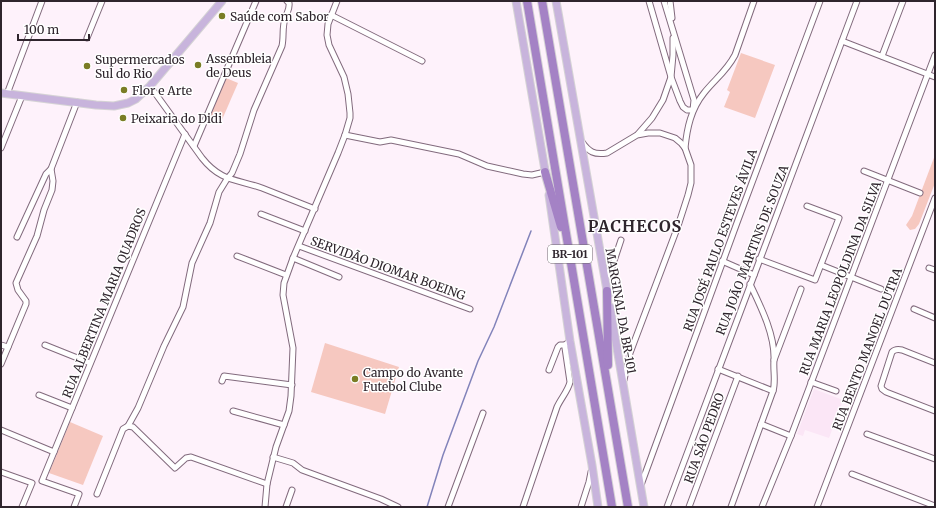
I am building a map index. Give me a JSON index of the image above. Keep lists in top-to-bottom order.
{
  "streets": {
    "highway": ["BR-101"],
    "main road": ["MARGINAL DA BR-101"],
    "street": [
      "RUA JOSÉ PAULO ESTEVES ÁVILA",
      "RUA JOÃO MARTINS DE SOUZA",
      "SERVIDÃO DIOMAR BOEING",
      "RUA MARIA LEOPOLDINA DA SILVA",
      "RUA ALBERTINA MARIA QUADROS",
      "RUA BENTO MANOEL DUTRA",
      "RUA SÃO PEDRO"
    ]
  },
  "crossings": [
    ["RUA JOSÉ PAULO ESTEVES ÁVILA", "MARGINAL DA BR-101"]
  ],
  "districts": ["PACHECOS"],
  "places": [
    "Saúde com Sabor",
    "Assembleia de Deus",
    "Supermercados Sul do Rio",
    "Flor e Arte",
    "Peixaria do Didi",
    "Campo do Avante Futebol Clube"
  ],
  "scale_bar": "100 m"
}
